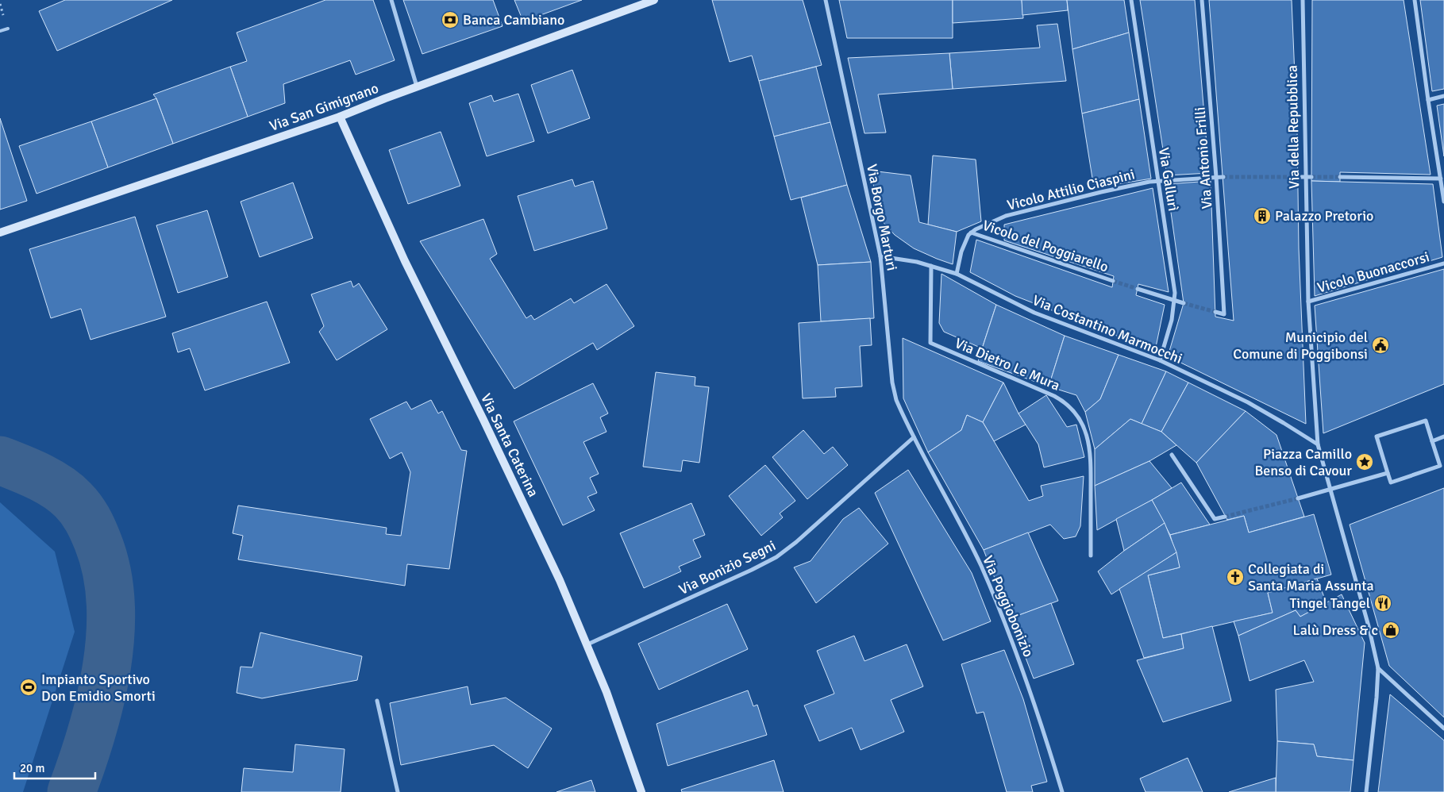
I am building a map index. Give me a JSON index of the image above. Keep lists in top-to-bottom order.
{
  "streets": {
    "main road": ["Via San Gimignano", "Via Santa Caterina"],
    "street": [
      "Via della Repubblica",
      "Via Antonio Frilli",
      "Via Gallurì",
      "Vicolo Attilio Ciaspini",
      "Via Borgo Marturi",
      "Vicolo del Poggiarello",
      "Vicolo Buonaccorsi",
      "Via Costantino Marmocchi",
      "Via Dietro Le Mura",
      "Via Bonizio Segni",
      "Via Poggiobonizio"
    ]
  },
  "crossings": [
    ["Via San Gimignano", "Via Santa Caterina"],
    ["Via della Repubblica", "Vicolo Buonaccorsi"],
    ["Via della Repubblica", "Via Costantino Marmocchi"],
    ["Via Antonio Frilli", "Vicolo Attilio Ciaspini"],
    ["Via Gallurì", "Vicolo Attilio Ciaspini"],
    ["Via Gallurì", "Via Costantino Marmocchi"],
    ["Vicolo Attilio Ciaspini", "Vicolo del Poggiarello"],
    ["Via Borgo Marturi", "Via Costantino Marmocchi"],
    ["Via Borgo Marturi", "Via Bonizio Segni"],
    ["Via Borgo Marturi", "Via Poggiobonizio"],
    ["Via Costantino Marmocchi", "Via Dietro Le Mura"],
    ["Via Santa Caterina", "Via Bonizio Segni"],
    ["Via Bonizio Segni", "Via Poggiobonizio"]
  ],
  "places": {
    "bank": ["Banca Cambiano"],
    "building": ["Palazzo Pretorio"],
    "public building": ["Municipio del Comune di Poggibonsi"],
    "place": ["Piazza Camillo Benso di Cavour"],
    "church": ["Collegiata di Santa Maria Assunta"],
    "restaurant": ["Tingel Tangel"],
    "shop": ["Lalù Dress & c"],
    "sports": ["Impianto Sportivo Don Emidio Smorti"]
  },
  "scale_bar": "20 m"
}
